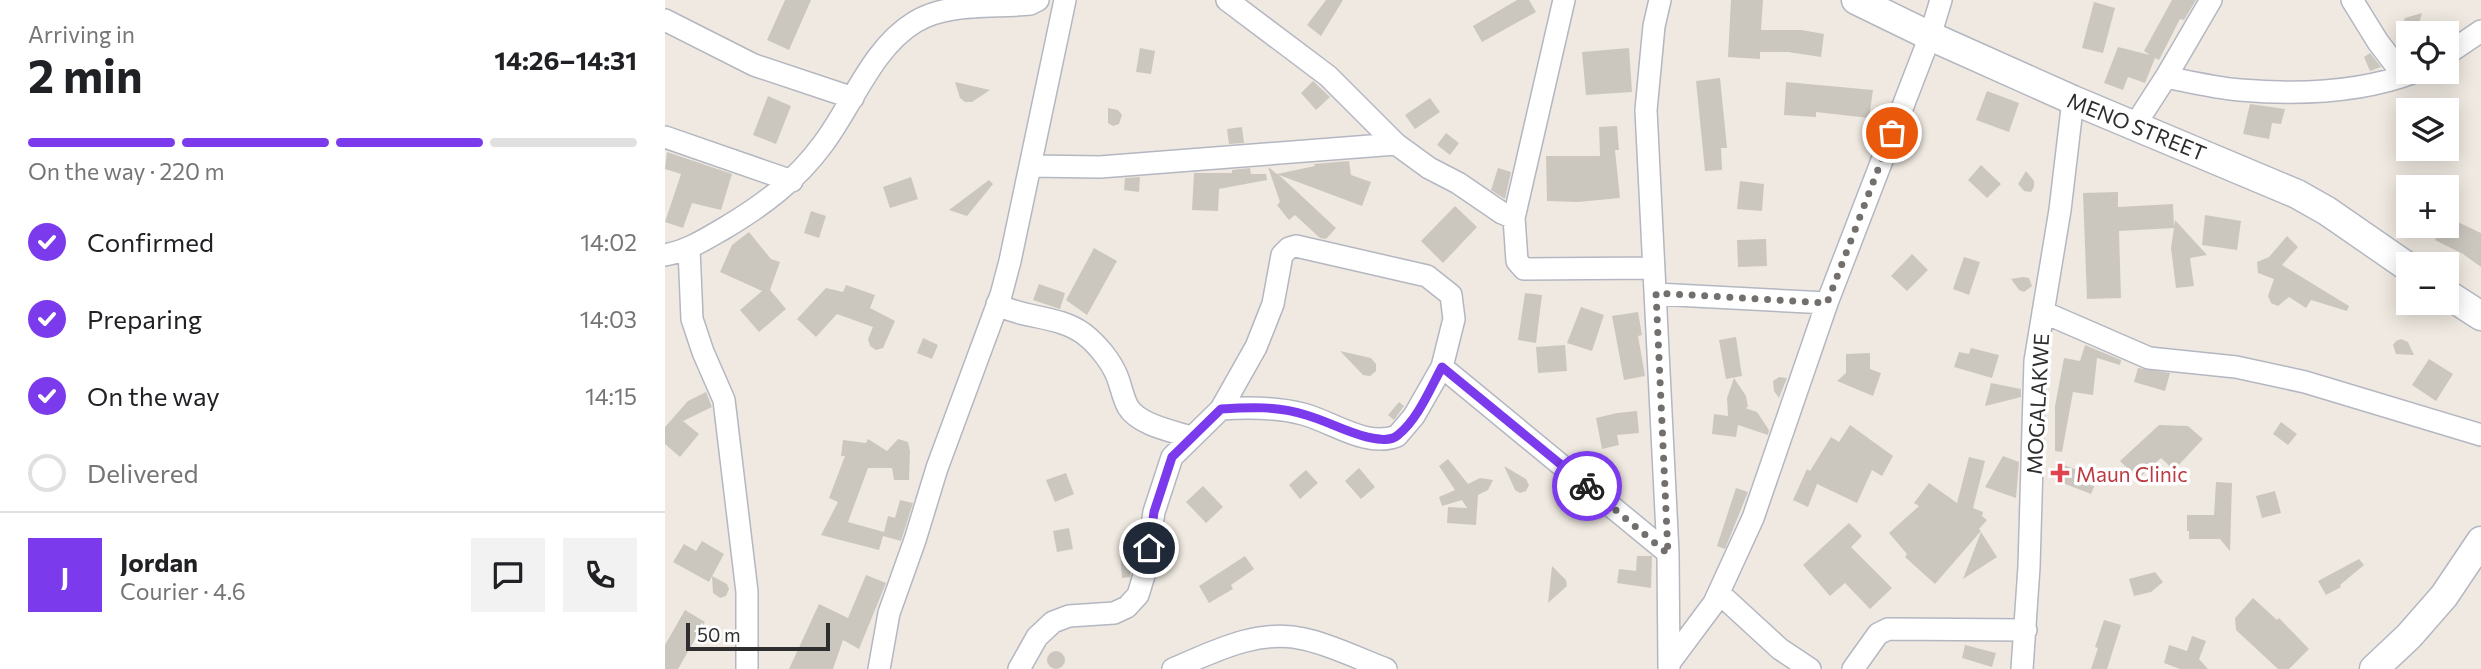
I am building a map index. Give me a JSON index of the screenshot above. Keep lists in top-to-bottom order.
{
  "streets": {
    "street": ["MENO STREET", "MOGALAKWE"]
  },
  "crossings": [
    ["MENO STREET", "MOGALAKWE"]
  ],
  "places": {
    "health": ["Maun Clinic"]
  },
  "scale_bar": "50 m",
  "page": {
    "heading": ["2 min", "Arriving in", "14:26–14:31"],
    "panel": ["Jordan", "Courier · 4.6"],
    "map_buttons": ["+", "−"],
    "bar": "On the way · 220 m",
    "list": [
      ["Confirmed", "14:02"],
      ["Preparing", "14:03"],
      ["On the way", "14:15"],
      "Delivered"
    ],
    "round": "J",
    "scale": "50 m"
  }
}
